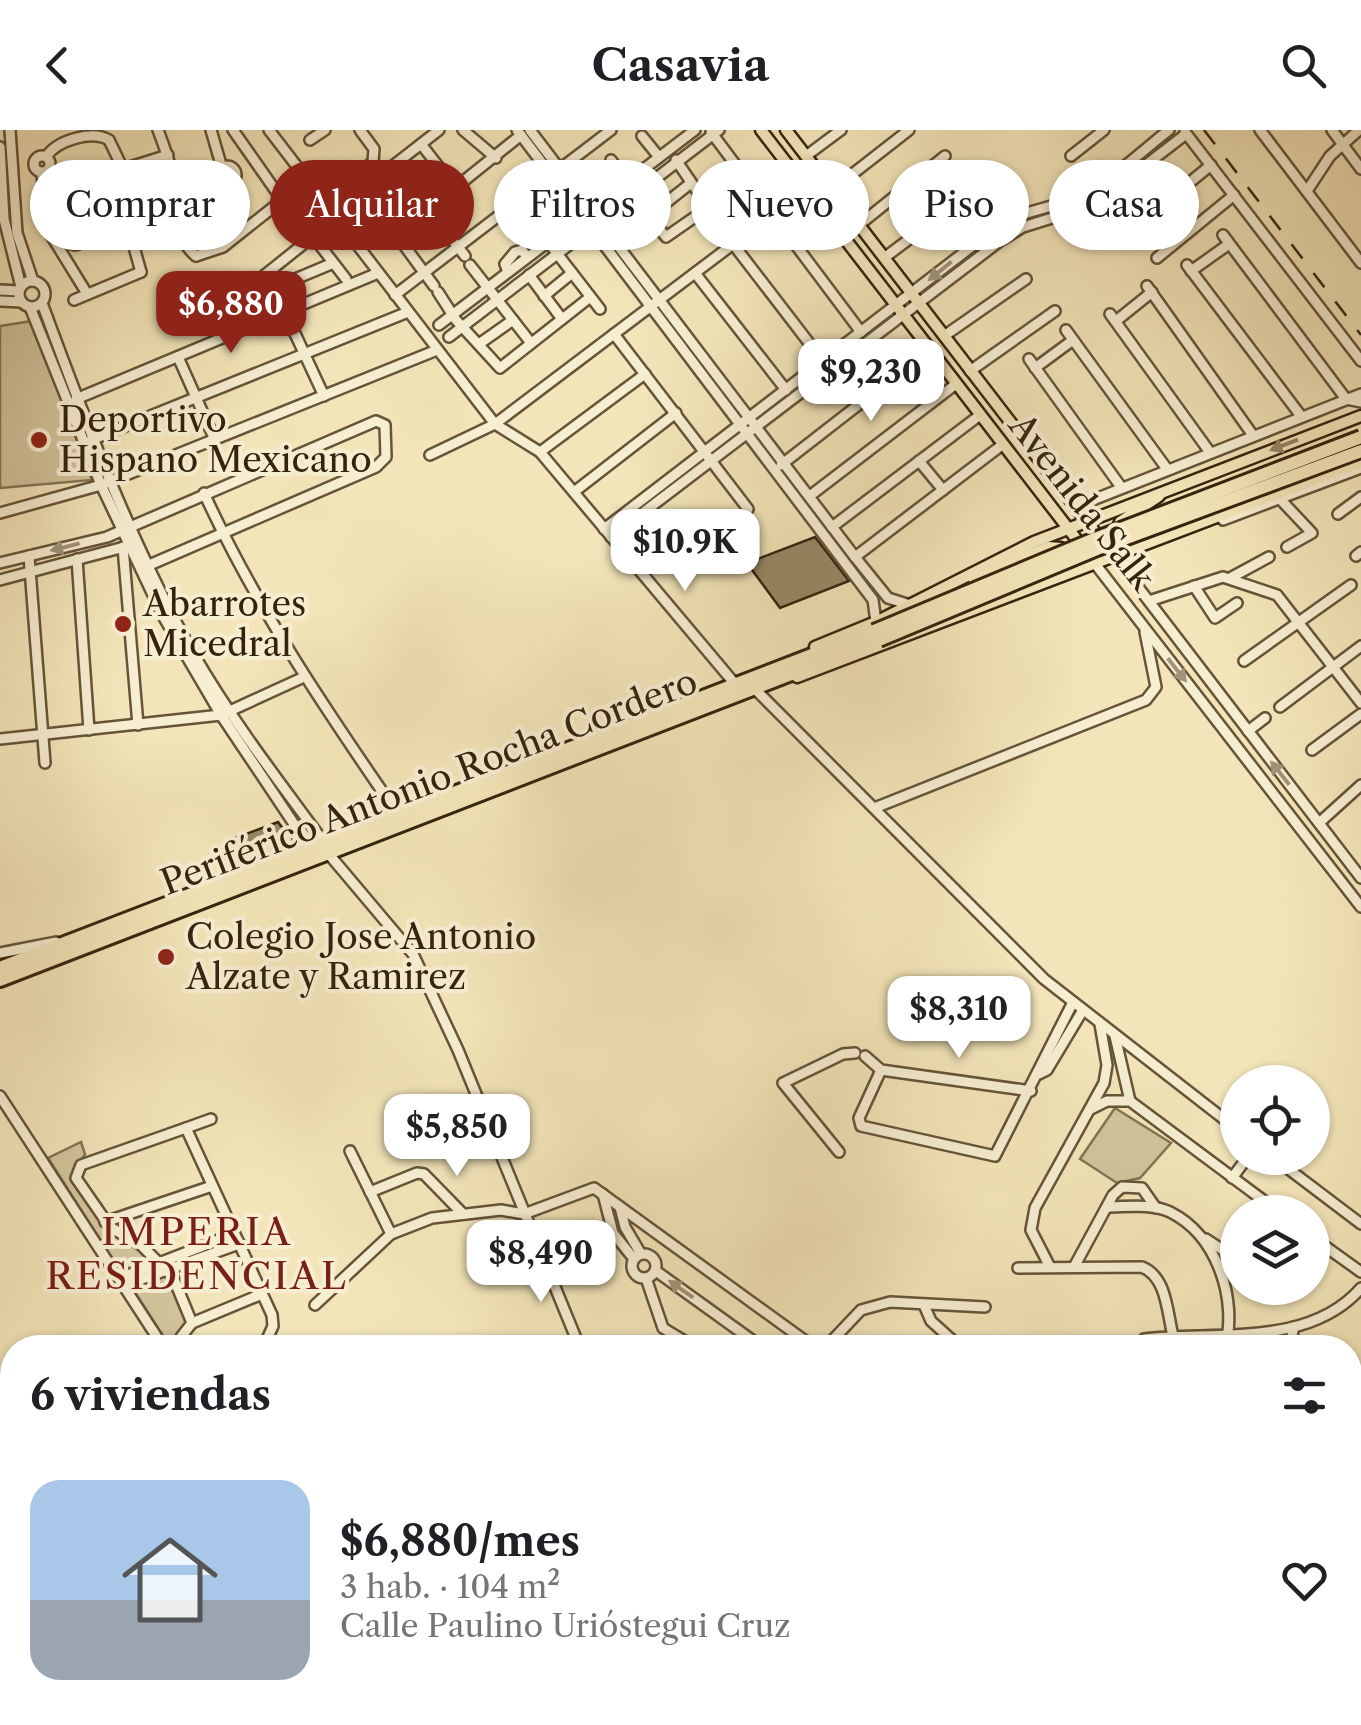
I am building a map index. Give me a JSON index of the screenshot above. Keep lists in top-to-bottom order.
{
  "streets": {
    "highway": ["Periférico Antonio Rocha Cordero"],
    "main road": ["Avenida Salk"]
  },
  "districts": ["IMPERIA RESIDENCIAL"],
  "places": ["Deportivo Hispano Mexicano", "Abarrotes Micedral", "Colegio Jose Antonio Alzate y Ramirez"],
  "page": {
    "header": "Casavia",
    "chip": [
      "Comprar",
      "Alquilar",
      "Filtros",
      "Nuevo",
      "Piso",
      "Casa"
    ],
    "price": [
      "$6,880",
      "$9,230",
      "$10.9K",
      "$8,310",
      "$5,850",
      "$8,490"
    ],
    "heading": "6 viviendas",
    "list": [
      {
        "name": "$6,880/mes",
        "note": "3 hab. · 104 m² · Calle Paulino Urióstegui Cruz"
      }
    ]
  }
}
